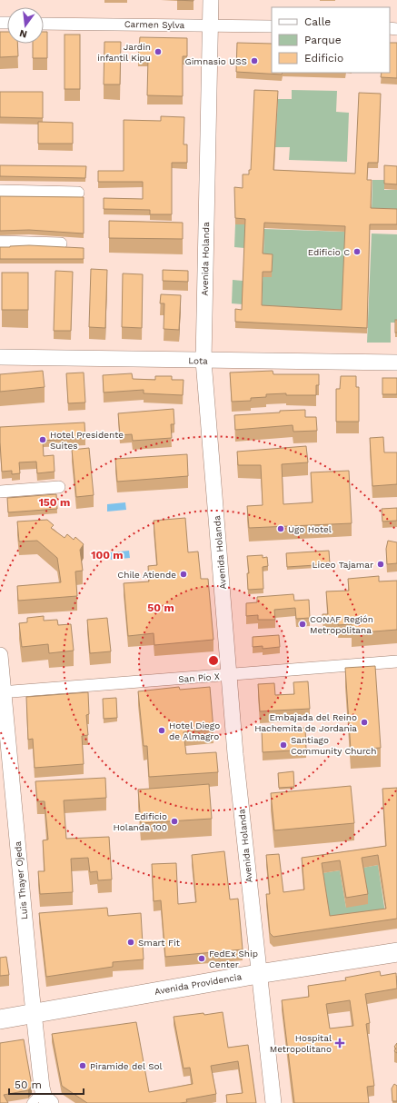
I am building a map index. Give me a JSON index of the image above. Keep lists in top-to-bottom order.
{
  "streets": {
    "main road": ["Avenida Providencia"],
    "street": [
      "Carmen Sylva",
      "Avenida Holanda",
      "Lota",
      "San Pío X",
      "Luis Thayer Ojeda"
    ]
  },
  "crossings": [
    ["Carmen Sylva", "Avenida Holanda"],
    ["Avenida Holanda", "Lota"],
    ["Avenida Holanda", "San Pío X"],
    ["Avenida Holanda", "Avenida Providencia"],
    ["San Pío X", "Luis Thayer Ojeda"],
    ["Luis Thayer Ojeda", "Avenida Providencia"]
  ],
  "places": {
    "other": [
      "Jardin infantil Kipu",
      "Gimnasio USS",
      "Edificio C",
      "Hotel Presidente Suites",
      "Ugo Hotel",
      "Liceo Tajamar",
      "Chile Atiende",
      "CONAF Región Metropolitana",
      "Embajada del Reino Hachemita de Jordania",
      "Hotel Diego de Almagro",
      "Santiago Community Church",
      "Edificio Holanda 100",
      "Smart Fit",
      "FedEx Ship Center",
      "Piramide del Sol"
    ],
    "health": ["Hospital Metropolitano"]
  },
  "legend": ["Calle", "Parque", "Edificio"],
  "scale_bar": "50 m",
  "north": "bottom",
  "rings": ["150 m", "100 m", "50 m"]
}
